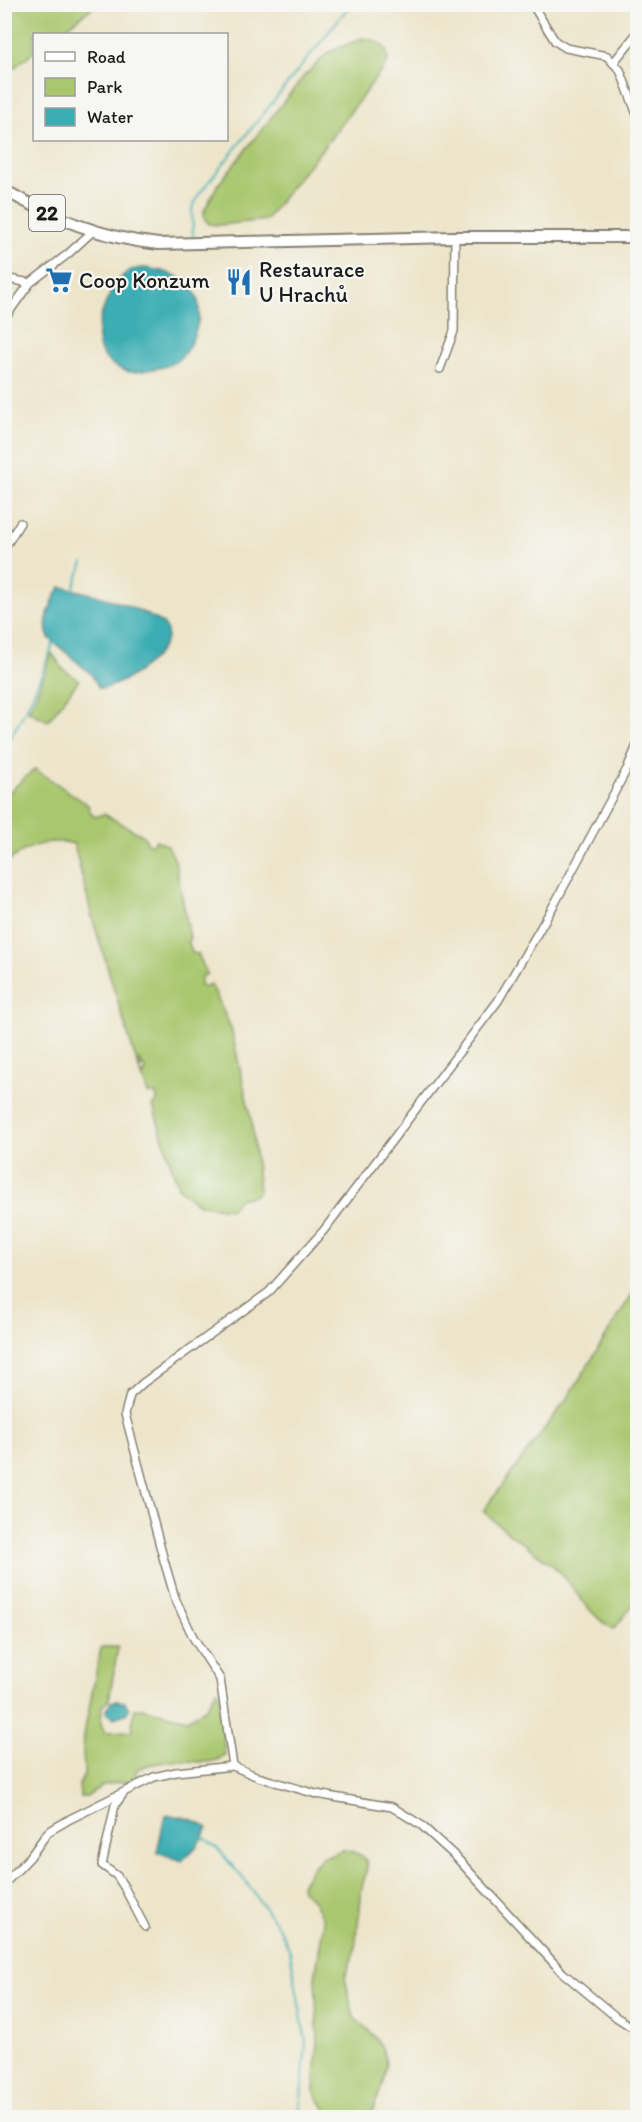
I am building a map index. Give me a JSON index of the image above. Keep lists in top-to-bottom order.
{
  "streets": {
    "main road": ["22"]
  },
  "places": {
    "supermarket": ["Coop Konzum"],
    "restaurant": ["Restaurace U Hrachů"]
  },
  "legend": ["Road", "Park", "Water"]
}
